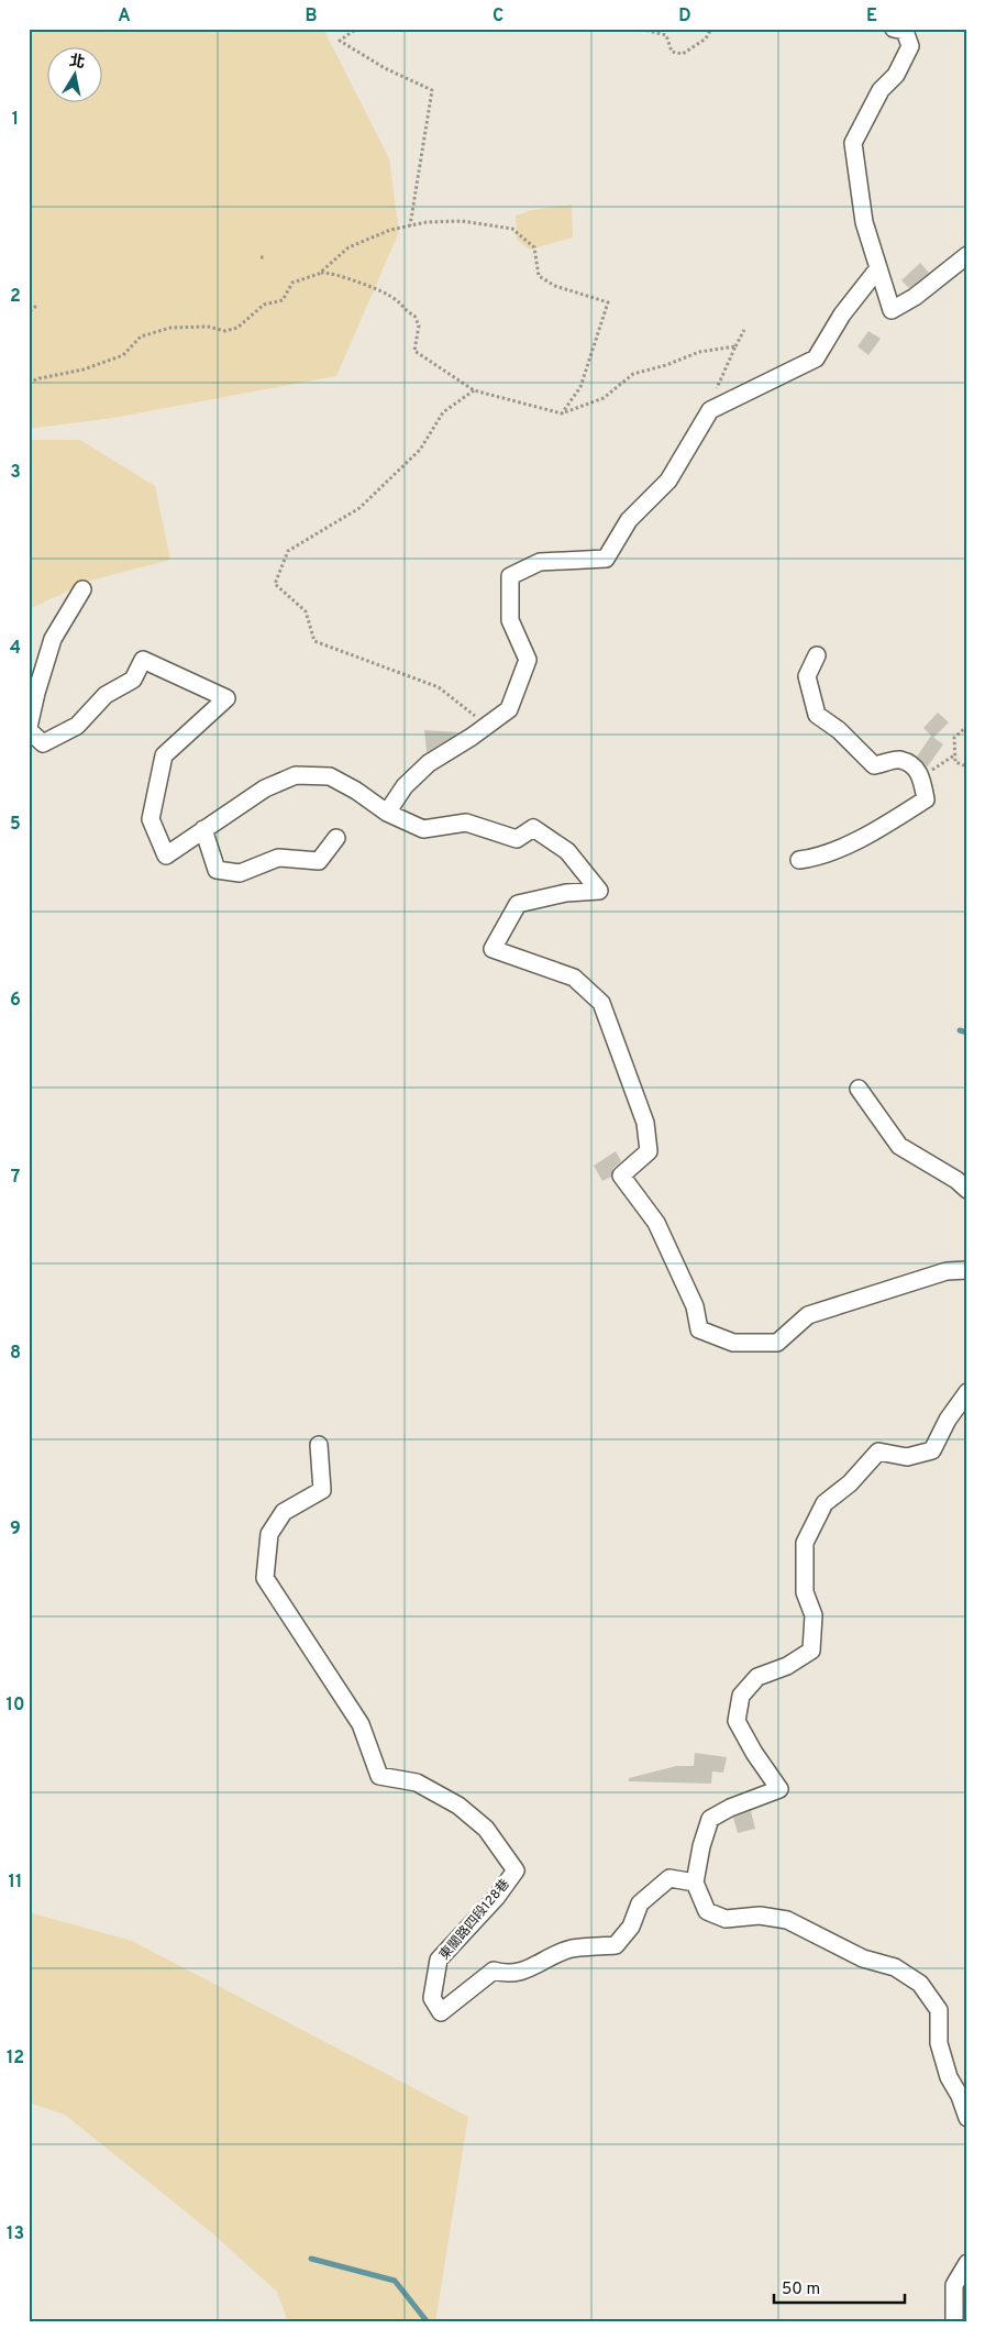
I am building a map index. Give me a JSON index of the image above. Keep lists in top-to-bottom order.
{
  "streets": {
    "street": ["東關路四段128巷"]
  },
  "scale_bar": "50 m",
  "north": "top",
  "grid": {
    "columns": [
      "A",
      "B",
      "C",
      "D",
      "E"
    ],
    "rows": [
      "1",
      "2",
      "3",
      "4",
      "5",
      "6",
      "7",
      "8",
      "9",
      "10",
      "11",
      "12",
      "13"
    ]
  }
}
